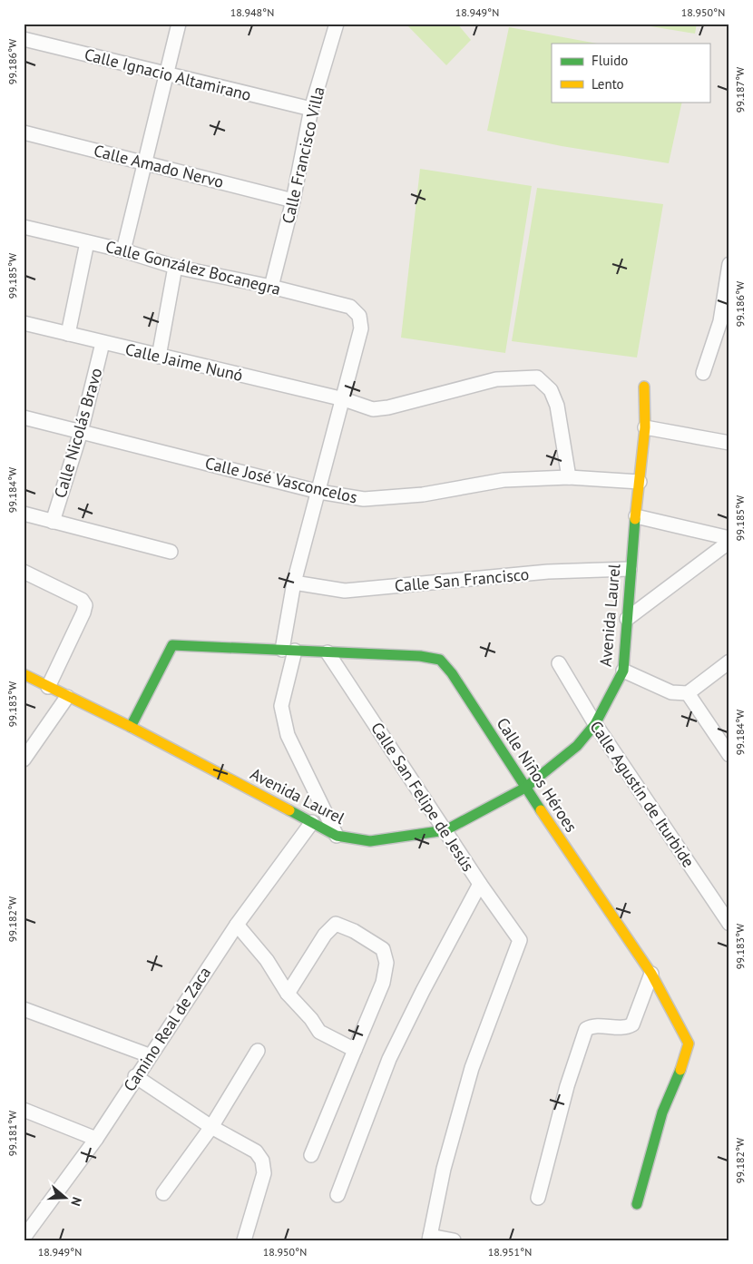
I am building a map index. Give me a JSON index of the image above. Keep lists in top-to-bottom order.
{
  "streets": {
    "street": [
      "Calle Ignacio Altamirano",
      "Calle Francisco Villa",
      "Calle Amado Nervo",
      "Calle González Bocanegra",
      "Calle Jaime Nunó",
      "Calle Nicolás Bravo",
      "Calle José Vasconcelos",
      "Calle San Francisco",
      "Avenida Laurel",
      "Calle Niños Héroes",
      "Calle Agustín de Iturbide",
      "Calle San Felipe de Jesús",
      "Camino Real de Zaca"
    ]
  },
  "crossings": [
    ["Calle Ignacio Altamirano", "Calle Francisco Villa"],
    ["Calle Francisco Villa", "Calle Amado Nervo"],
    ["Calle Francisco Villa", "Calle González Bocanegra"],
    ["Calle González Bocanegra", "Calle Jaime Nunó"],
    ["Calle Jaime Nunó", "Calle Nicolás Bravo"],
    ["Calle Nicolás Bravo", "Calle José Vasconcelos"],
    ["Calle José Vasconcelos", "Avenida Laurel"],
    ["Calle San Francisco", "Avenida Laurel"],
    ["Avenida Laurel", "Calle Niños Héroes"],
    ["Avenida Laurel", "Calle Agustín de Iturbide"],
    ["Avenida Laurel", "Calle San Felipe de Jesús"],
    ["Avenida Laurel", "Camino Real de Zaca"],
    ["Calle Niños Héroes", "Calle San Felipe de Jesús"]
  ],
  "legend": ["Fluido", "Lento"],
  "north": "right",
  "coordinates": [
    "18.948°N",
    "18.949°N",
    "18.950°N",
    "99.186°W",
    "99.187°W",
    "99.185°W",
    "99.184°W",
    "99.183°W",
    "99.182°W",
    "99.181°W",
    "18.951°N"
  ]
}
